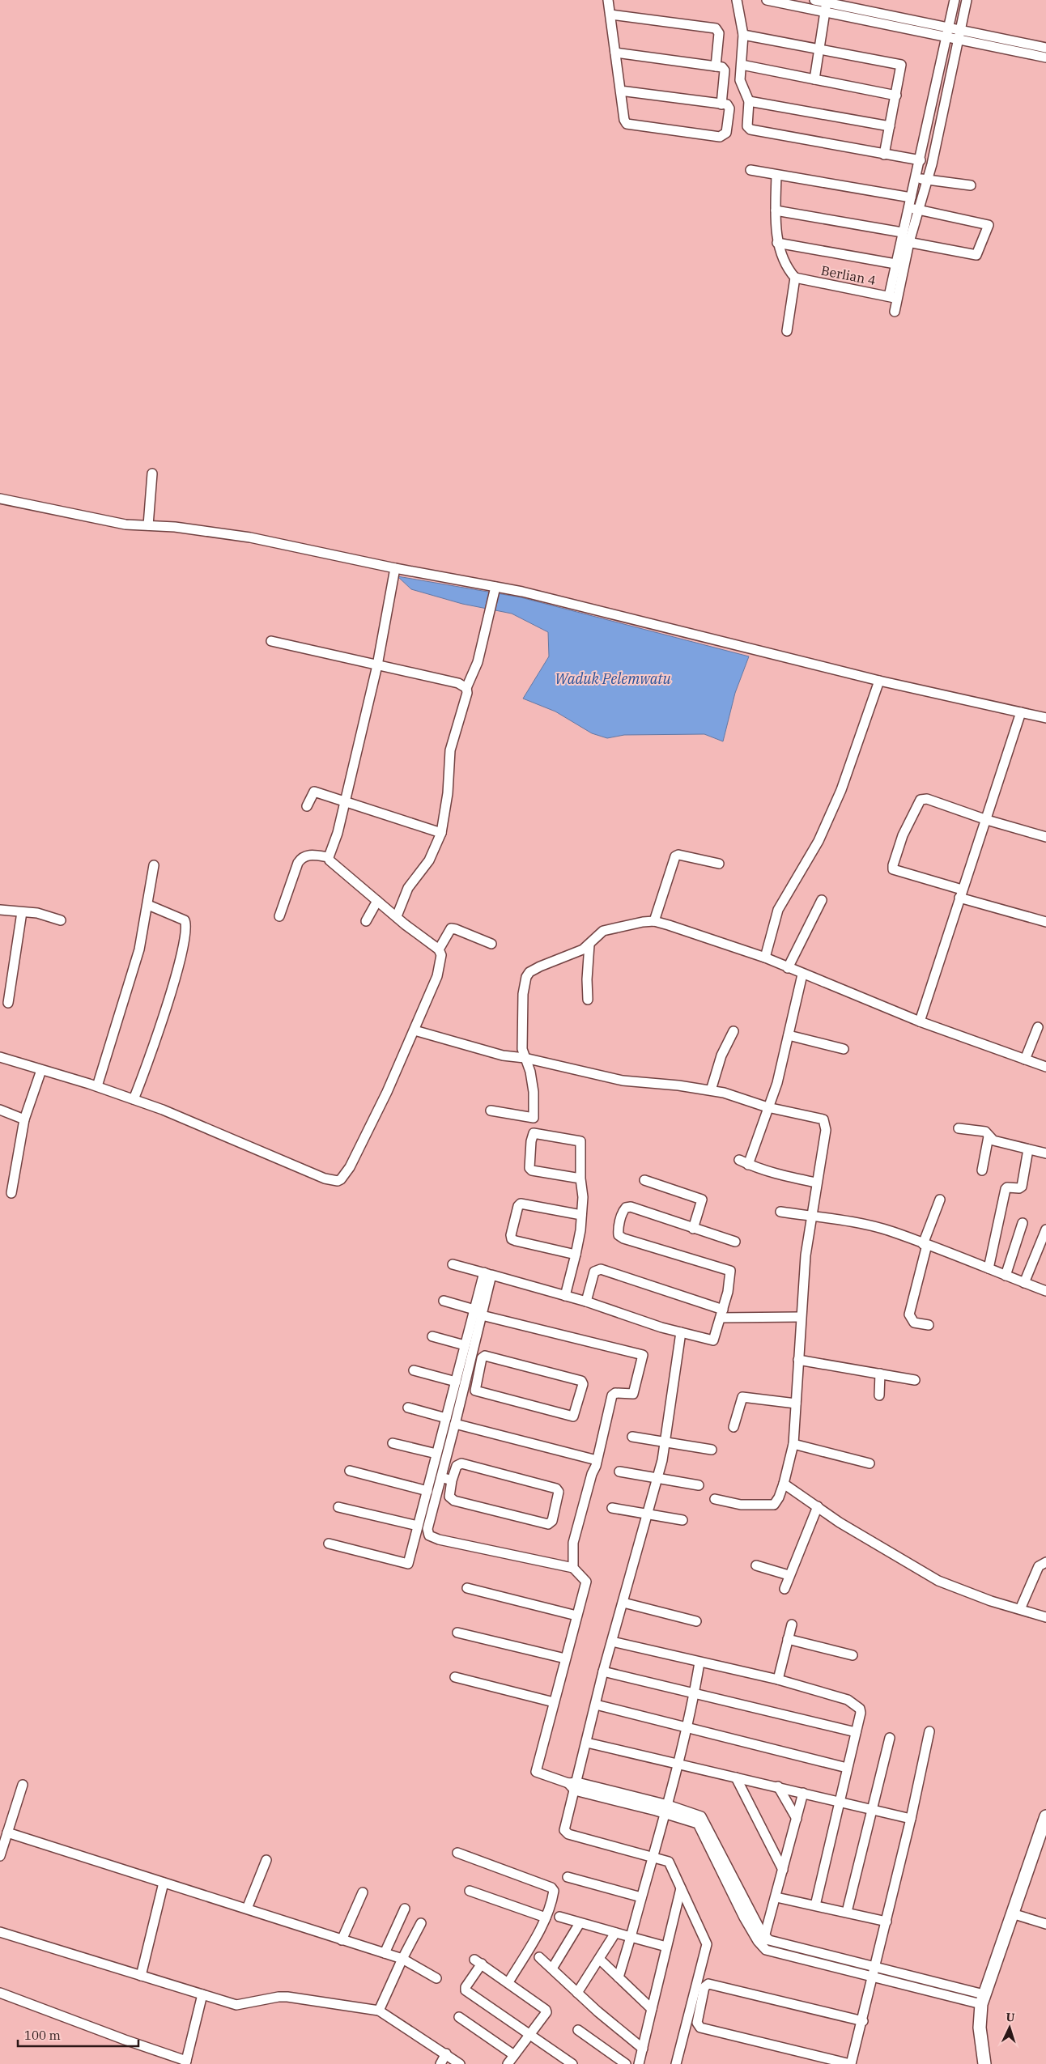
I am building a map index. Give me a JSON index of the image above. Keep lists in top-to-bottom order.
{
  "streets": {
    "street": ["Berlian 4"]
  },
  "water": ["Waduk Pelemwatu"],
  "scale_bar": "100 m",
  "north": "top"
}
